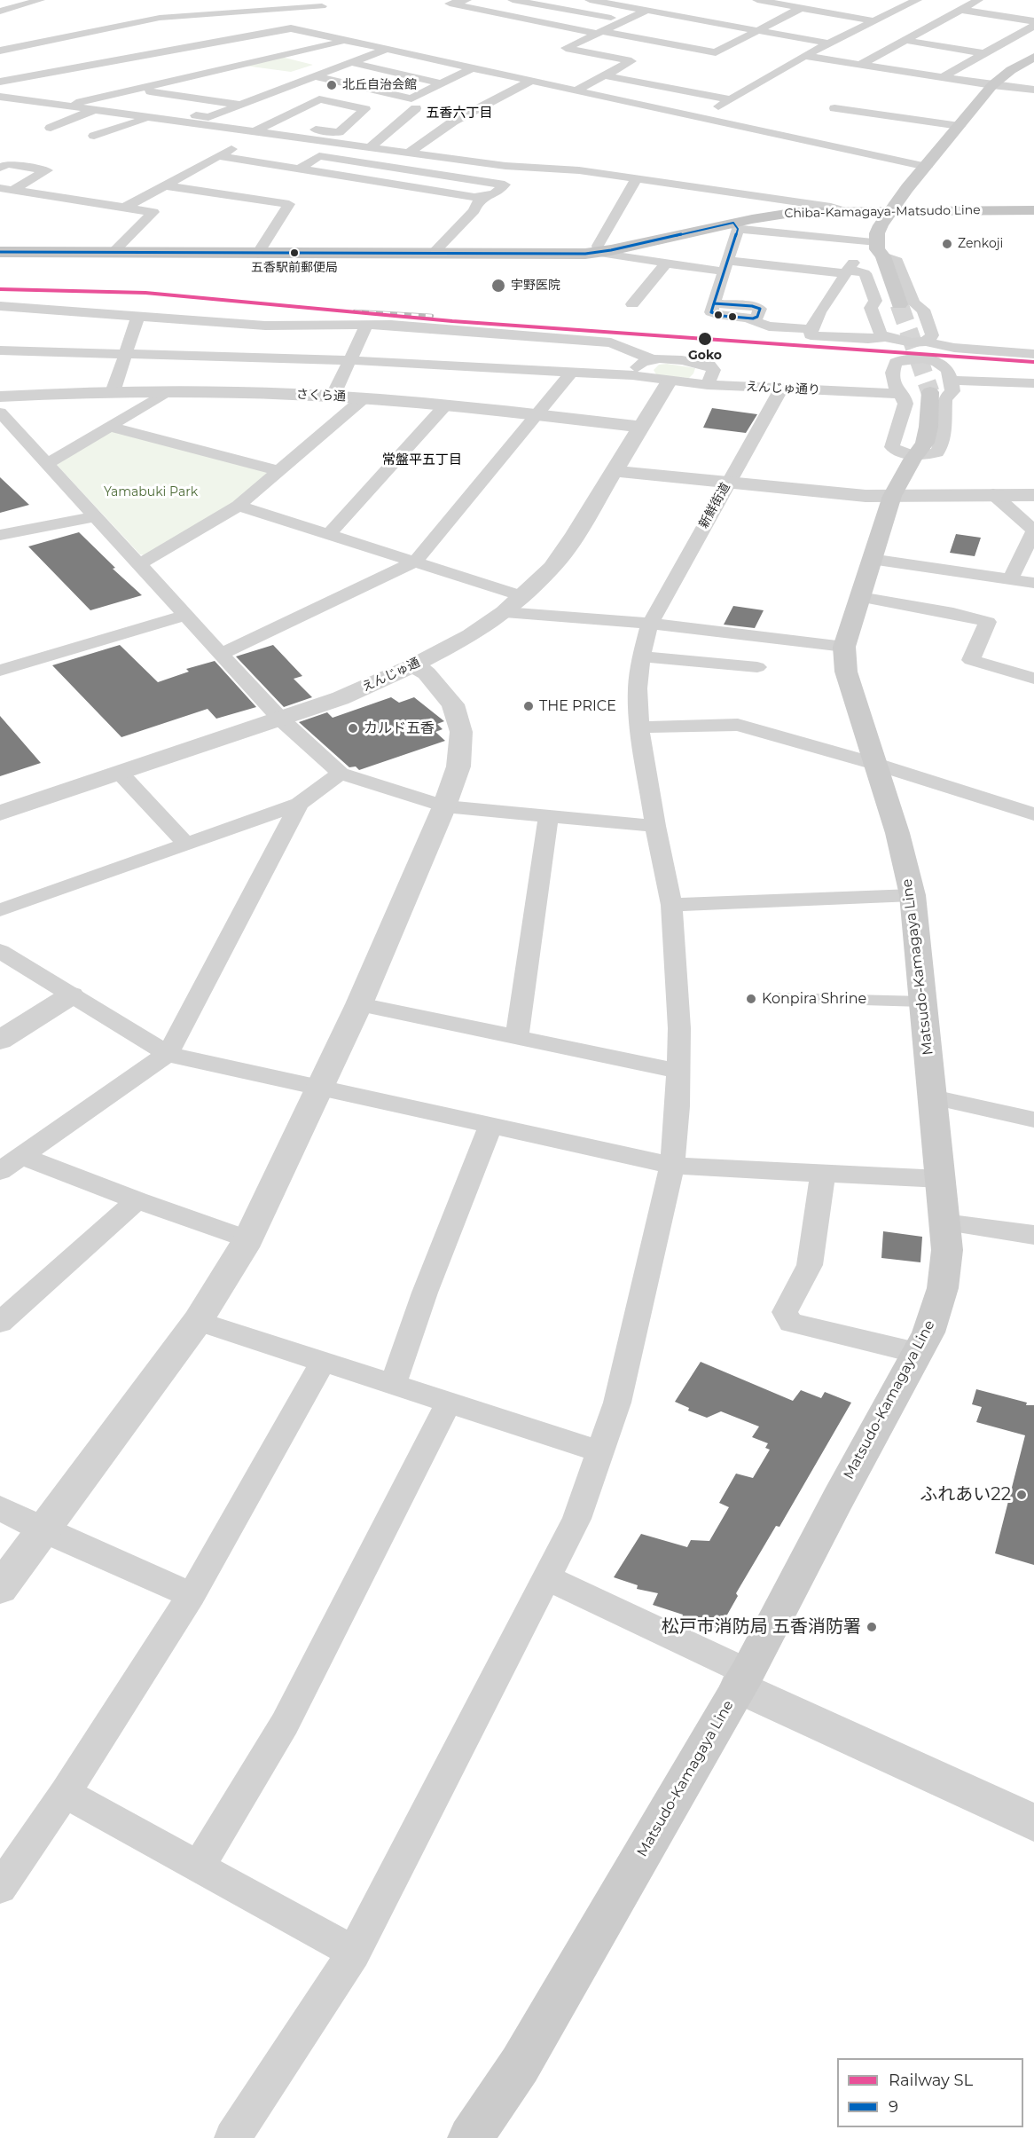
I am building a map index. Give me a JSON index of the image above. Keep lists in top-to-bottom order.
{
  "streets": {
    "main road": ["Chiba-Kamagaya-Matsudo Line", "Matsudo-Kamagaya Line"],
    "street": [
      "えんじゅ通り",
      "さくら通",
      "新鮮街道",
      "えんじゅ通"
    ]
  },
  "crossings": [
    ["えんじゅ通り", "新鮮街道"],
    ["えんじゅ通り", "えんじゅ通"],
    ["さくら通", "えんじゅ通"]
  ],
  "districts": ["五香六丁目", "常盤平五丁目"],
  "parks": ["Yamabuki Park"],
  "places": [
    "北丘自治会館",
    "Zenkoji",
    "五香駅前郵便局",
    "宇野医院",
    "Goko",
    "THE PRICE",
    "カルド五香",
    "Konpira Shrine",
    "ふれあい22",
    "松戸市消防局 五香消防署"
  ],
  "lines": ["transit line 9", "rail line SL"],
  "legend": ["Railway SL", "9"]
}
